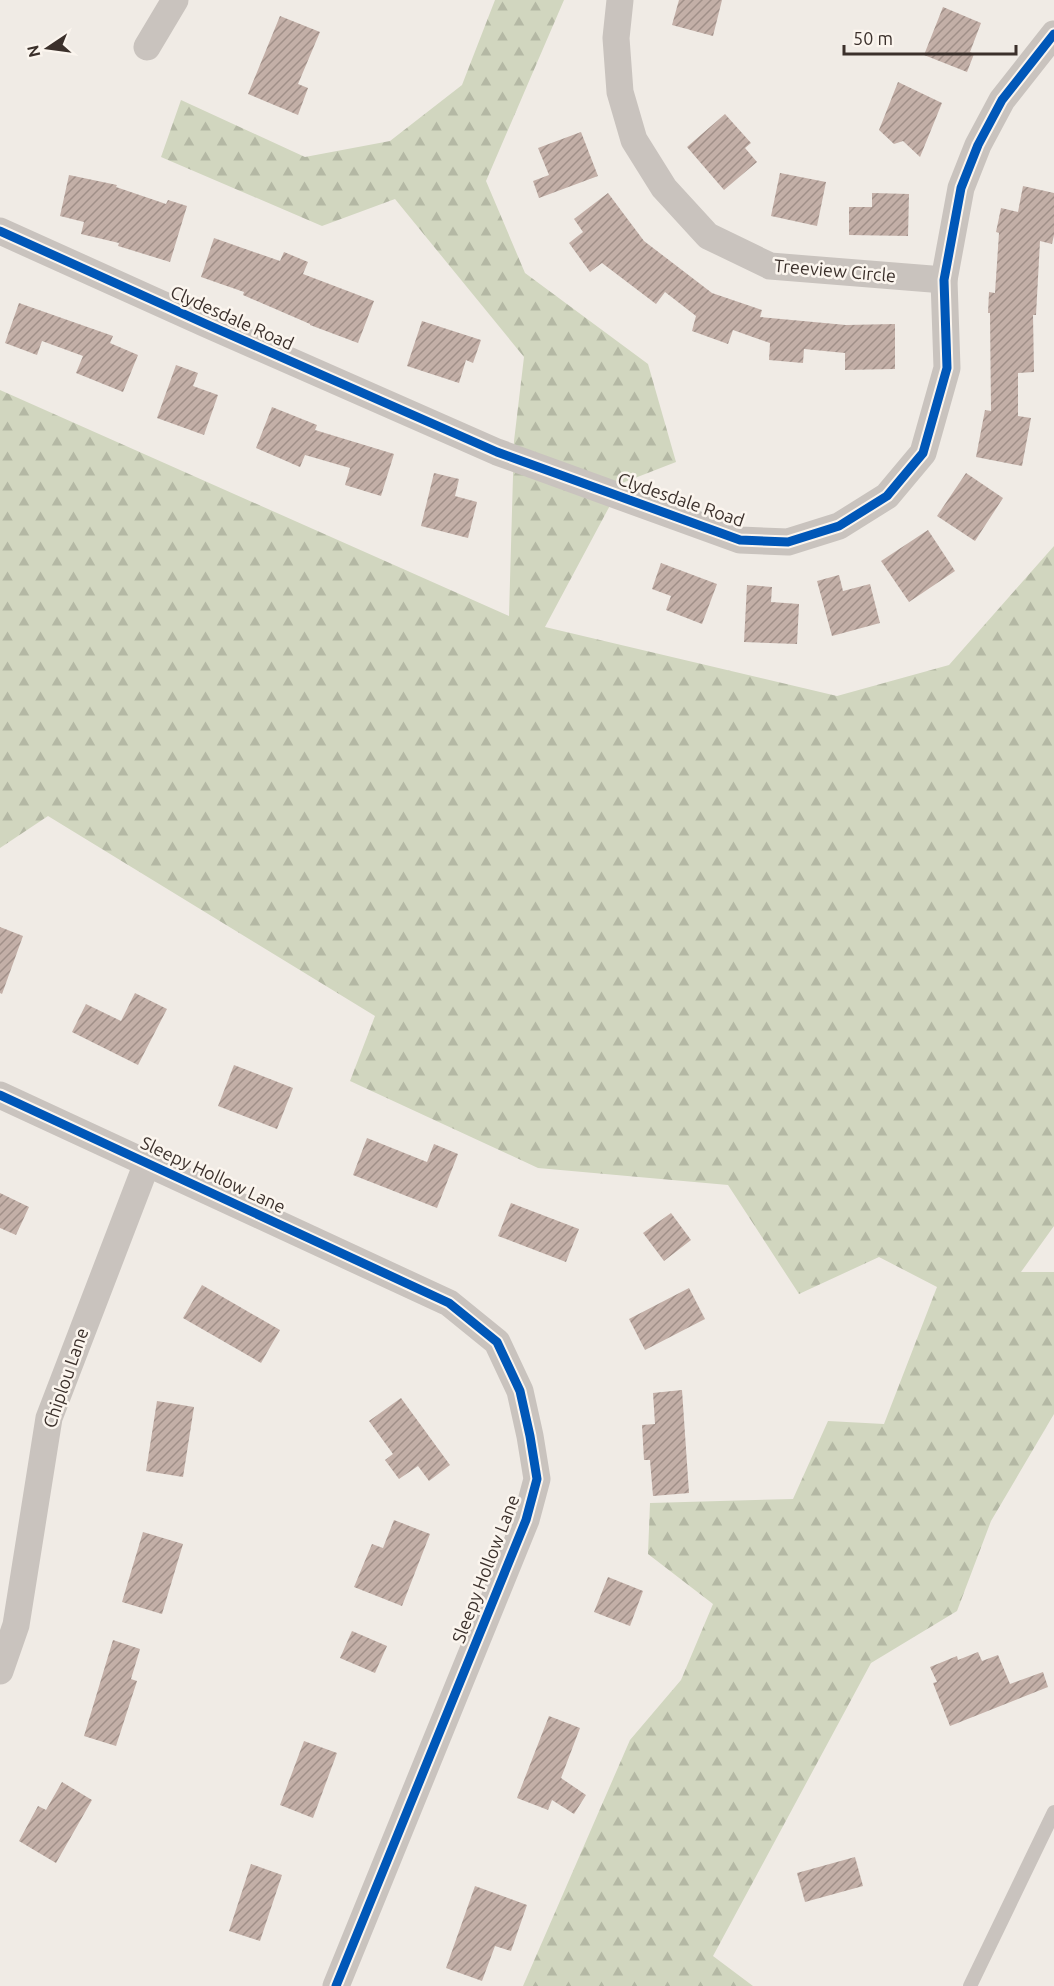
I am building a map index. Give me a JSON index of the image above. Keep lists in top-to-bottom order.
{
  "streets": {
    "street": [
      "Treeview Circle",
      "Clydesdale Road",
      "Sleepy Hollow Lane",
      "Chiplou Lane"
    ]
  },
  "crossings": [
    ["Treeview Circle", "Clydesdale Road"],
    ["Sleepy Hollow Lane", "Chiplou Lane"]
  ],
  "scale_bar": "50 m",
  "north": "left"
}
